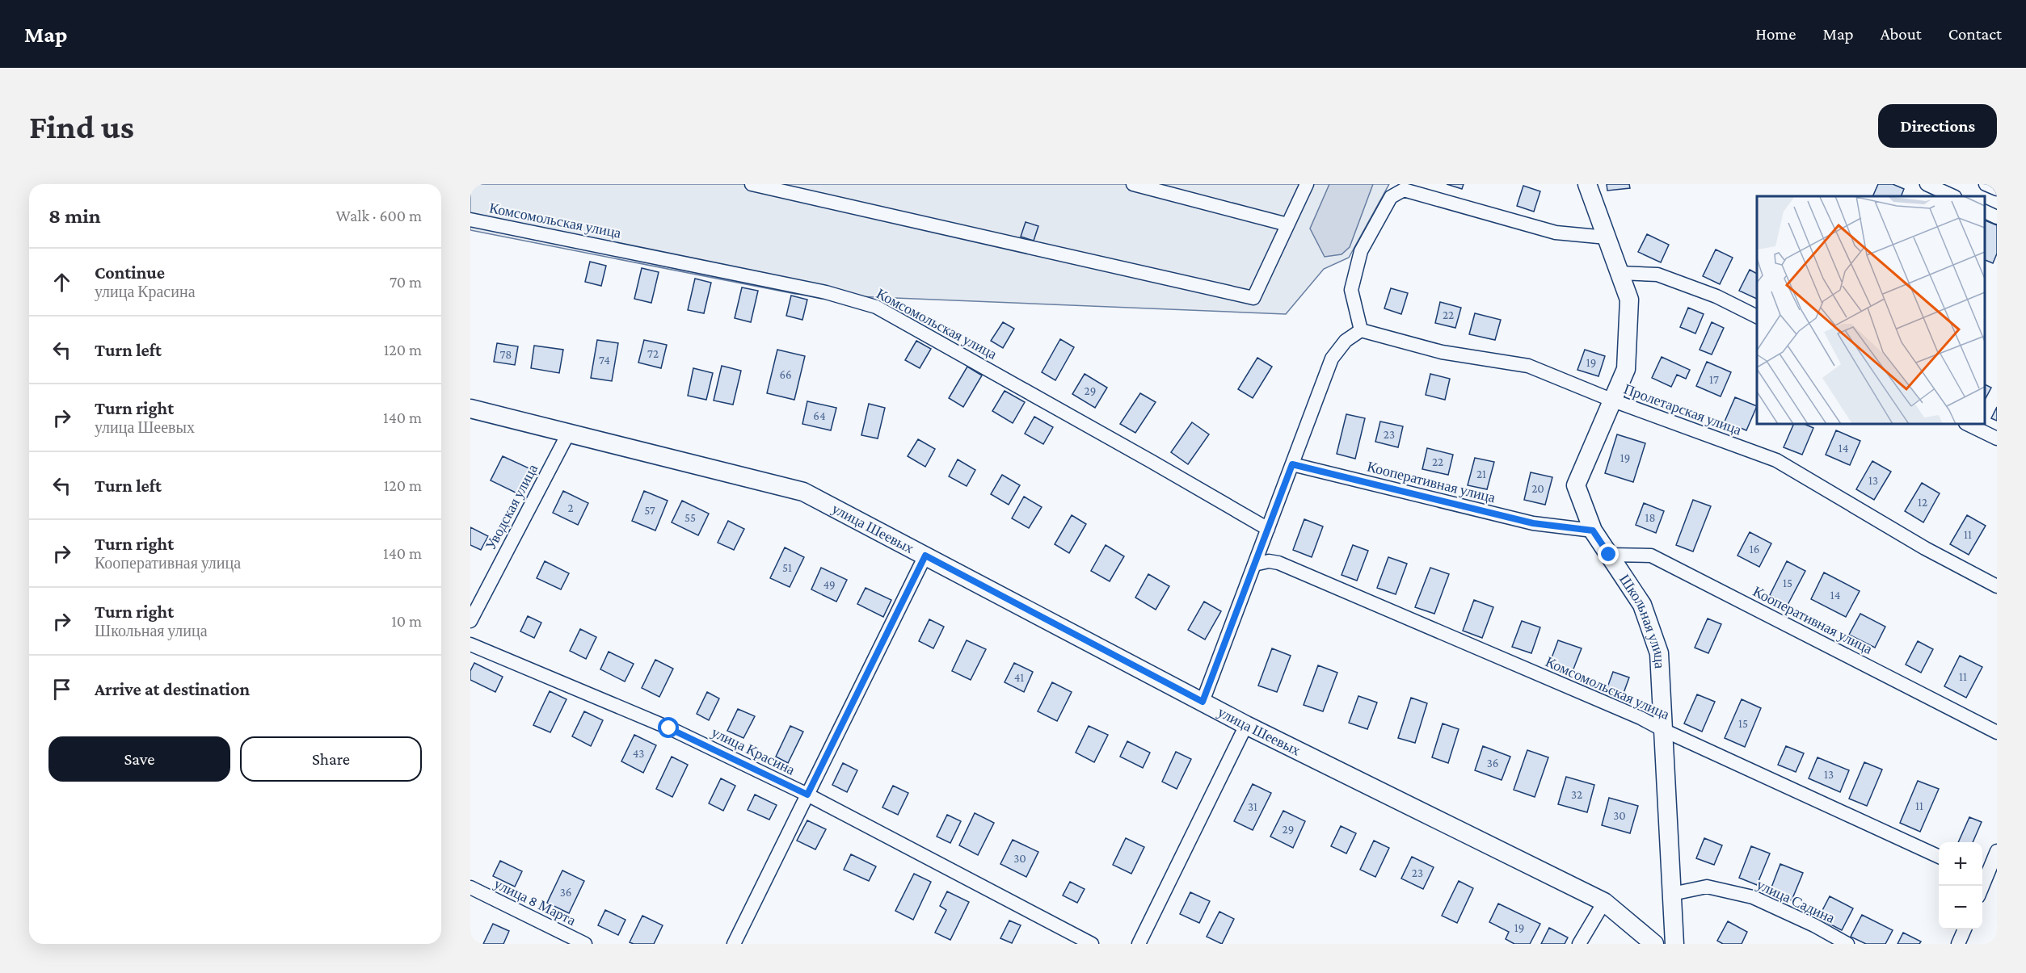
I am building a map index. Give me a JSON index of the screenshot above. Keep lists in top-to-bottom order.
{
  "streets": {
    "main road": ["улица Шеевых", "Школьная улица"],
    "street": [
      "Комсомольская улица",
      "Пролетарская улица",
      "Кооперативная улица",
      "Уводская улица",
      "улица Красина",
      "улица Садина",
      "улица 8 Марта"
    ]
  },
  "crossings": [
    ["Комсомольская улица", "Школьная улица"],
    ["Пролетарская улица", "Школьная улица"],
    ["Кооперативная улица", "Школьная улица"],
    ["Уводская улица", "улица Шеевых"],
    ["Школьная улица", "улица Садина"]
  ],
  "house_numbers": [
    "22",
    "72",
    "78",
    "74",
    "19",
    "66",
    "17",
    "29",
    "64",
    "23",
    "14",
    "19",
    "22",
    "21",
    "13",
    "20",
    "12",
    "2",
    "57",
    "55",
    "18",
    "11",
    "16",
    "51",
    "15",
    "49",
    "14",
    "11",
    "41",
    "15",
    "43",
    "36",
    "13",
    "32",
    "11",
    "31",
    "30",
    "29",
    "30",
    "23",
    "36",
    "19"
  ],
  "page": {
    "header": "Map",
    "nav": [
      "Home",
      "Map",
      "About",
      "Contact"
    ],
    "buttons": [
      "Directions",
      ["Save", "Share"]
    ],
    "title": "Find us",
    "heading": ["8 min", "Walk · 600 m"],
    "list": [
      ["Continue", "улица Красина", "70 m"],
      ["Turn left", "120 m"],
      ["Turn right", "улица Шеевых", "140 m"],
      ["Turn left", "120 m"],
      ["Turn right", "Кооперативная улица", "140 m"],
      ["Turn right", "Школьная улица", "10 m"],
      "Arrive at destination"
    ],
    "map_buttons": ["+", "−"]
  }
}
